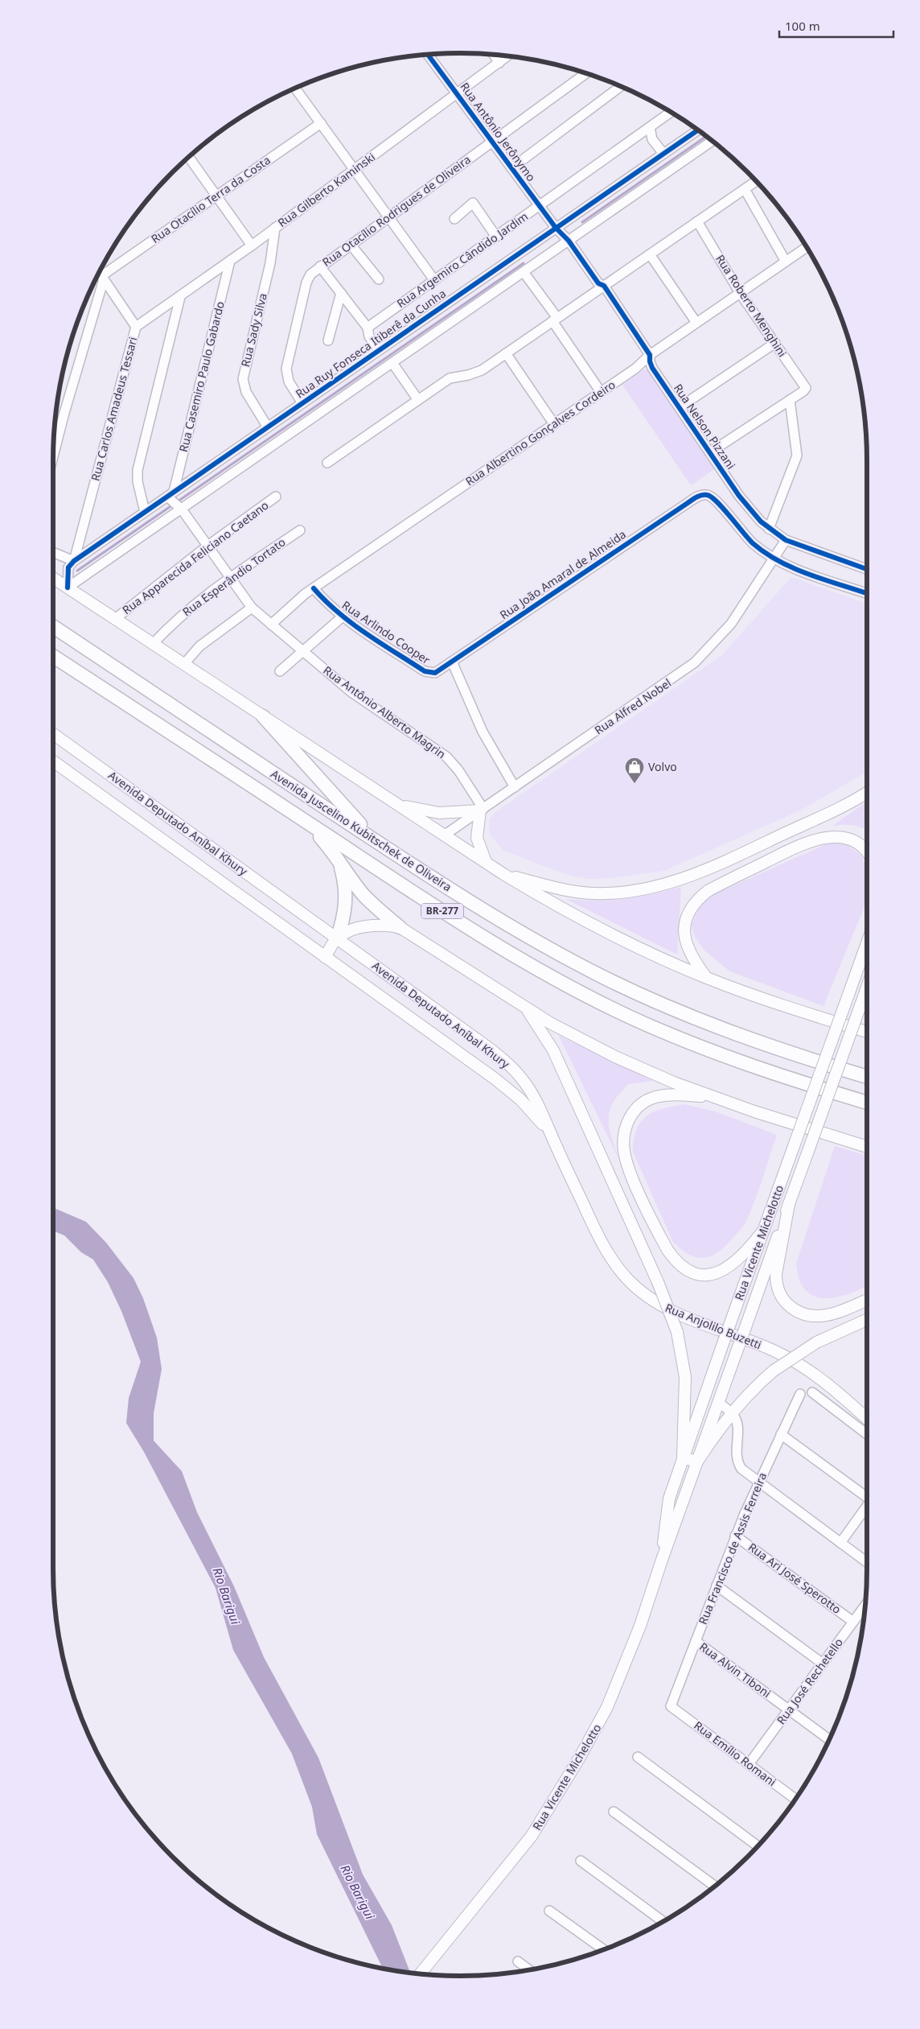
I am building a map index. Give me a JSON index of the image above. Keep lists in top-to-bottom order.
{
  "streets": {
    "highway": ["Avenida Juscelino Kubitschek de Oliveira", "BR-277"],
    "main road": ["Avenida Deputado Aníbal Khury", "Rua Vicente Michelotto", "Rua Anjolilo Buzetti"],
    "street": [
      "Rua Antônio Jerônymo",
      "Rua Gilberto Kaminski",
      "Rua Otacílio Terra da Costa",
      "Rua Otacílio Rodrigues de Oliveira",
      "Rua Argemiro Cândido Jardim",
      "Rua Roberto Menghini",
      "Rua Sady Silva",
      "Rua Ruy Fonseca Itiberê da Cunha",
      "Rua Casemiro Paulo Gabardo",
      "Rua Carlos Amadeus Tessari",
      "Rua Nelson Pizzani",
      "Rua Albertino Gonçalves Cordeiro",
      "Rua Apparecida Feliciano Caetano",
      "Rua João Amaral de Almeida",
      "Rua Esperândio Tortato",
      "Rua Arlindo Cooper",
      "Rua Alfred Nobel",
      "Rua Antônio Alberto Magrin",
      "Rua Francisco de Assis Ferreira",
      "Rua Ari José Sperotto",
      "Rua Alvin Tiboni",
      "Rua José Rechetello",
      "Rua Emílio Romani"
    ]
  },
  "crossings": [
    ["Rua Antônio Jerônymo", "Rua Gilberto Kaminski"],
    ["Rua Antônio Jerônymo", "Rua Otacílio Rodrigues de Oliveira"],
    ["Rua Antônio Jerônymo", "Rua Argemiro Cândido Jardim"],
    ["Rua Antônio Jerônymo", "Rua Ruy Fonseca Itiberê da Cunha"],
    ["Rua Antônio Jerônymo", "Rua Nelson Pizzani"],
    ["Rua Gilberto Kaminski", "Rua Sady Silva"],
    ["Rua Gilberto Kaminski", "Rua Casemiro Paulo Gabardo"],
    ["Rua Gilberto Kaminski", "Rua Carlos Amadeus Tessari"],
    ["Rua Otacílio Terra da Costa", "Rua Carlos Amadeus Tessari"],
    ["Rua Otacílio Rodrigues de Oliveira", "Rua Ruy Fonseca Itiberê da Cunha"],
    ["Rua Roberto Menghini", "Rua Albertino Gonçalves Cordeiro"],
    ["Rua Sady Silva", "Rua Ruy Fonseca Itiberê da Cunha"],
    ["Rua Ruy Fonseca Itiberê da Cunha", "Rua Casemiro Paulo Gabardo"],
    ["Rua Ruy Fonseca Itiberê da Cunha", "Rua Carlos Amadeus Tessari"],
    ["Rua Ruy Fonseca Itiberê da Cunha", "Rua Antônio Alberto Magrin"],
    ["Rua Casemiro Paulo Gabardo", "Rua Antônio Alberto Magrin"],
    ["Rua Nelson Pizzani", "Rua Albertino Gonçalves Cordeiro"],
    ["Rua Nelson Pizzani", "Rua Alfred Nobel"],
    ["Rua Albertino Gonçalves Cordeiro", "Rua Arlindo Cooper"],
    ["Rua Albertino Gonçalves Cordeiro", "Rua Antônio Alberto Magrin"],
    ["Rua Apparecida Feliciano Caetano", "Rua Antônio Alberto Magrin"],
    ["Rua João Amaral de Almeida", "Rua Arlindo Cooper"],
    ["Rua João Amaral de Almeida", "Rua Alfred Nobel"],
    ["Rua Esperândio Tortato", "Rua Antônio Alberto Magrin"],
    ["Rua Alfred Nobel", "Rua Antônio Alberto Magrin"],
    ["Avenida Deputado Aníbal Khury", "Rua Anjolilo Buzetti"],
    ["Rua Francisco de Assis Ferreira", "Rua Ari José Sperotto"],
    ["Rua Francisco de Assis Ferreira", "Rua Alvin Tiboni"],
    ["Rua Francisco de Assis Ferreira", "Rua Emílio Romani"],
    ["Rua Ari José Sperotto", "Rua José Rechetello"],
    ["Rua Alvin Tiboni", "Rua José Rechetello"],
    ["Rua José Rechetello", "Rua Emílio Romani"]
  ],
  "water": ["Rio Barigui"],
  "places": {
    "shop": ["Volvo"]
  },
  "scale_bar": "100 m"
}
